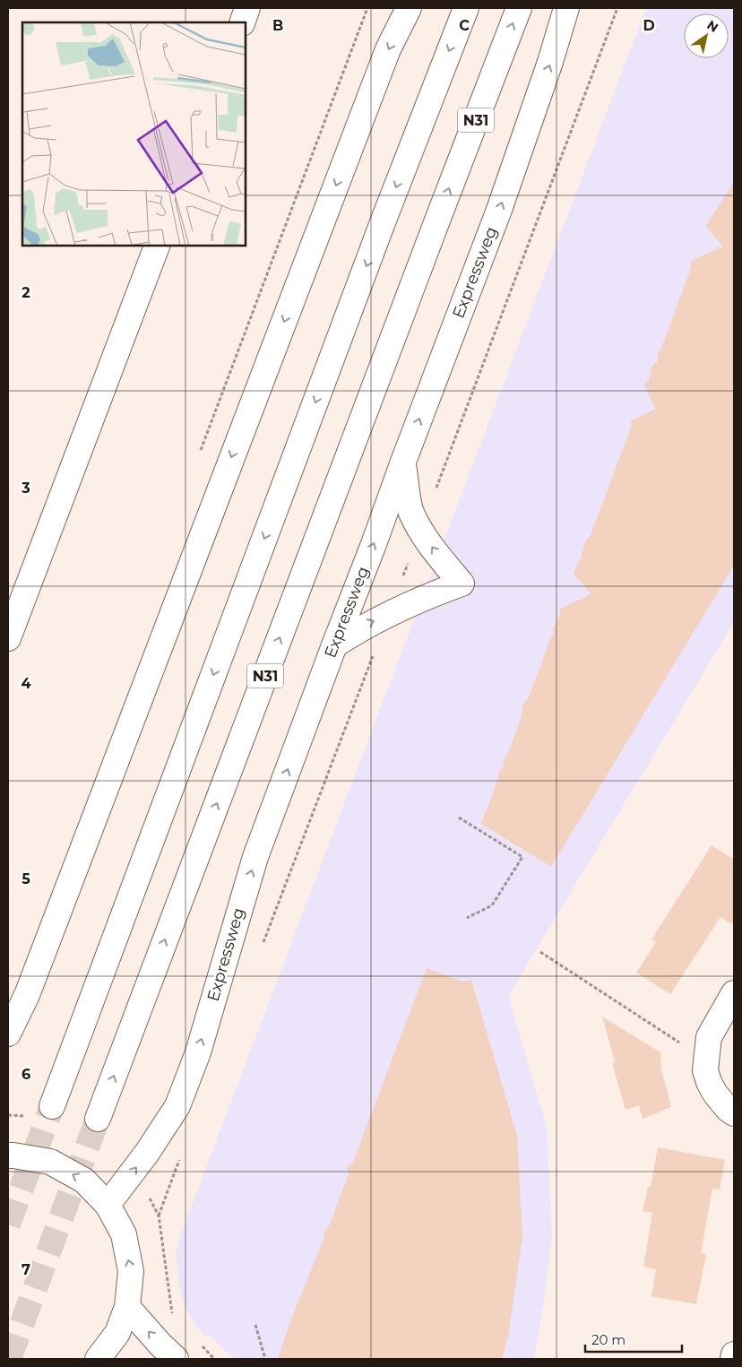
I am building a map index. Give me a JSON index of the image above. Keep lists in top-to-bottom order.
{
  "streets": {
    "main road": ["N31", "Expressweg"]
  },
  "scale_bar": "20 m",
  "north": "top right",
  "grid": {
    "columns": ["B", "C", "D"],
    "rows": [
      "2",
      "3",
      "4",
      "5",
      "6",
      "7"
    ]
  }
}
